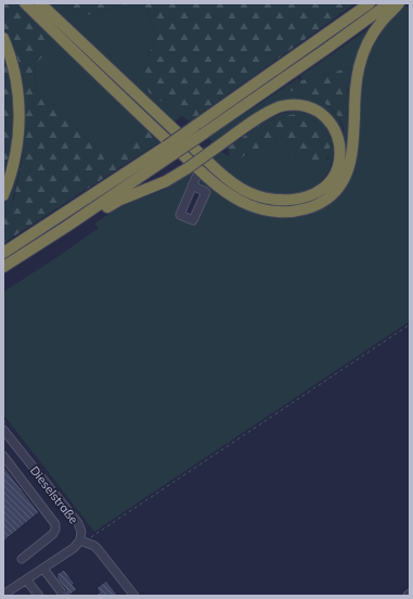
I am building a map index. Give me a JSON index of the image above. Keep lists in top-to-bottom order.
{
  "streets": {
    "street": ["Dieselstraße"]
  }
}
